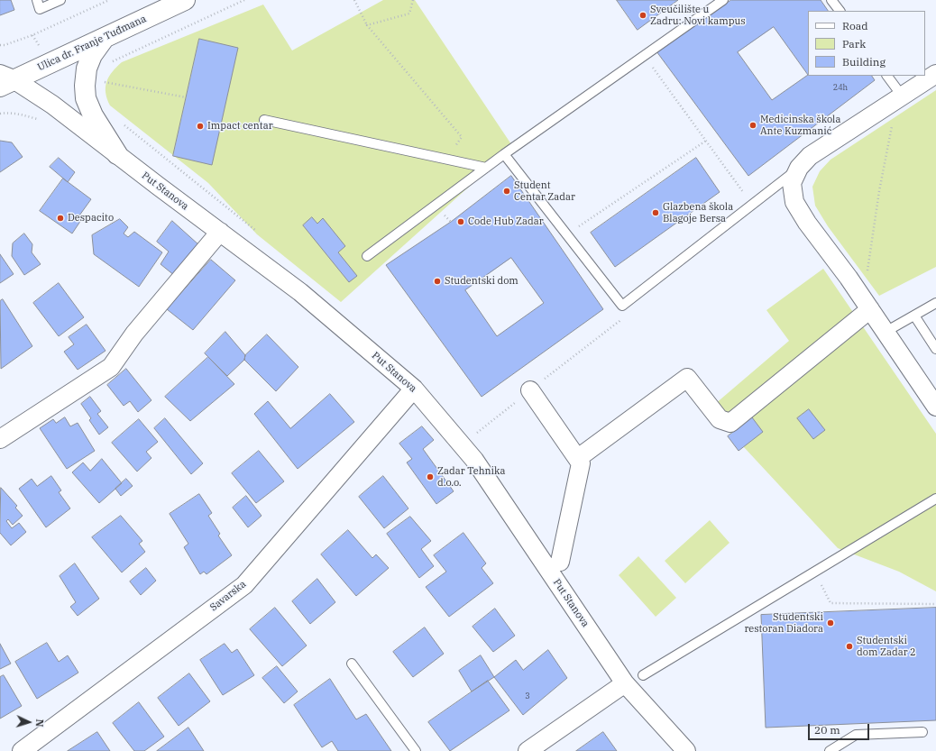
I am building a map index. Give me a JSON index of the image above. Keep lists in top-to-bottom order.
{
  "streets": {
    "main road": ["Ulica dr. Franje Tuđmana"],
    "street": ["Put Stanova", "Savarska"]
  },
  "crossings": [
    ["Ulica dr. Franje Tuđmana", "Put Stanova"],
    ["Put Stanova", "Savarska"]
  ],
  "places": [
    "Sveučilište u Zadru: Novi kampus",
    "Medicinska škola Ante Kuzmanić",
    "Impact centar",
    "Student Centar Zadar",
    "Glazbena škola Blagoje Bersa",
    "Despacito",
    "Code Hub Zadar",
    "Studentski dom",
    "Zadar Tehnika d.o.o.",
    "Studentski restoran Diadora",
    "Studentski dom Zadar 2"
  ],
  "house_numbers": ["24h", "3"],
  "legend": ["Road", "Park", "Building"],
  "scale_bar": "20 m",
  "north": "right"
}
